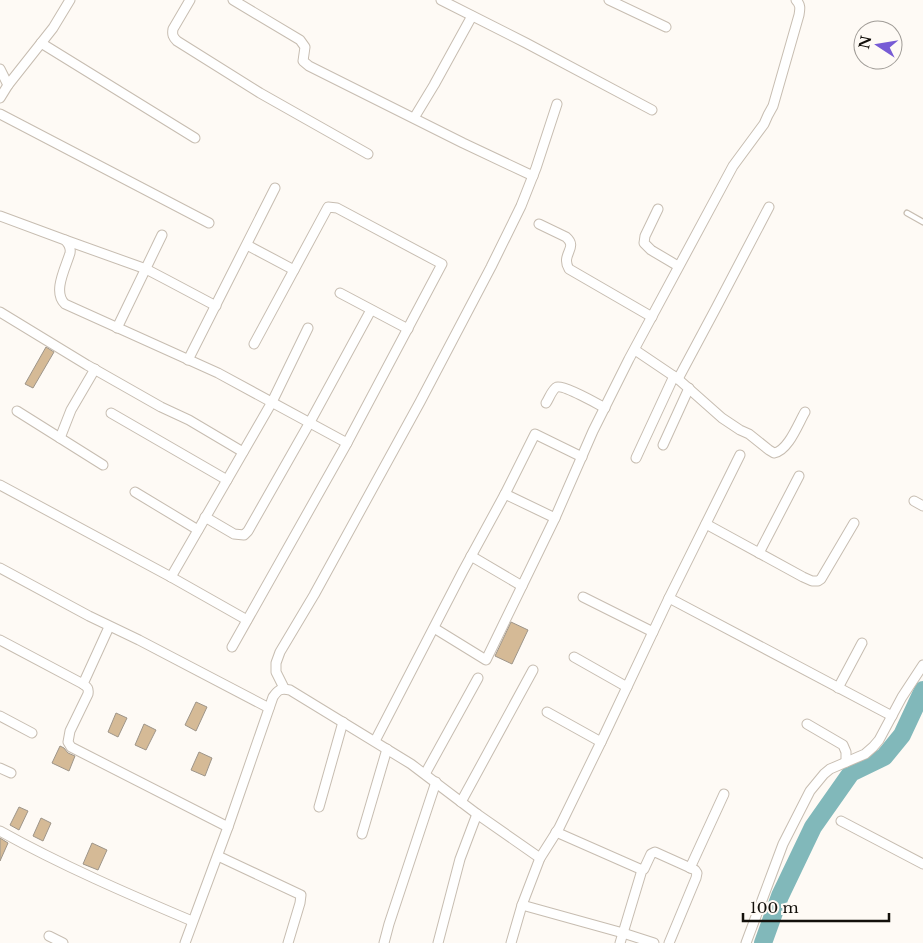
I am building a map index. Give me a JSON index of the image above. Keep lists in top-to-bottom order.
{
  "scale_bar": "100 m",
  "north": "left"
}
